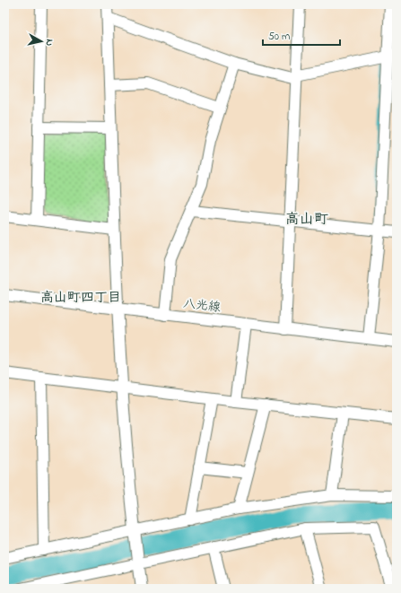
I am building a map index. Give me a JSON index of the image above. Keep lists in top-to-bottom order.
{
  "streets": {
    "street": ["八光線"]
  },
  "districts": ["高山町", "高山町四丁目"],
  "scale_bar": "50 m",
  "north": "right"
}
